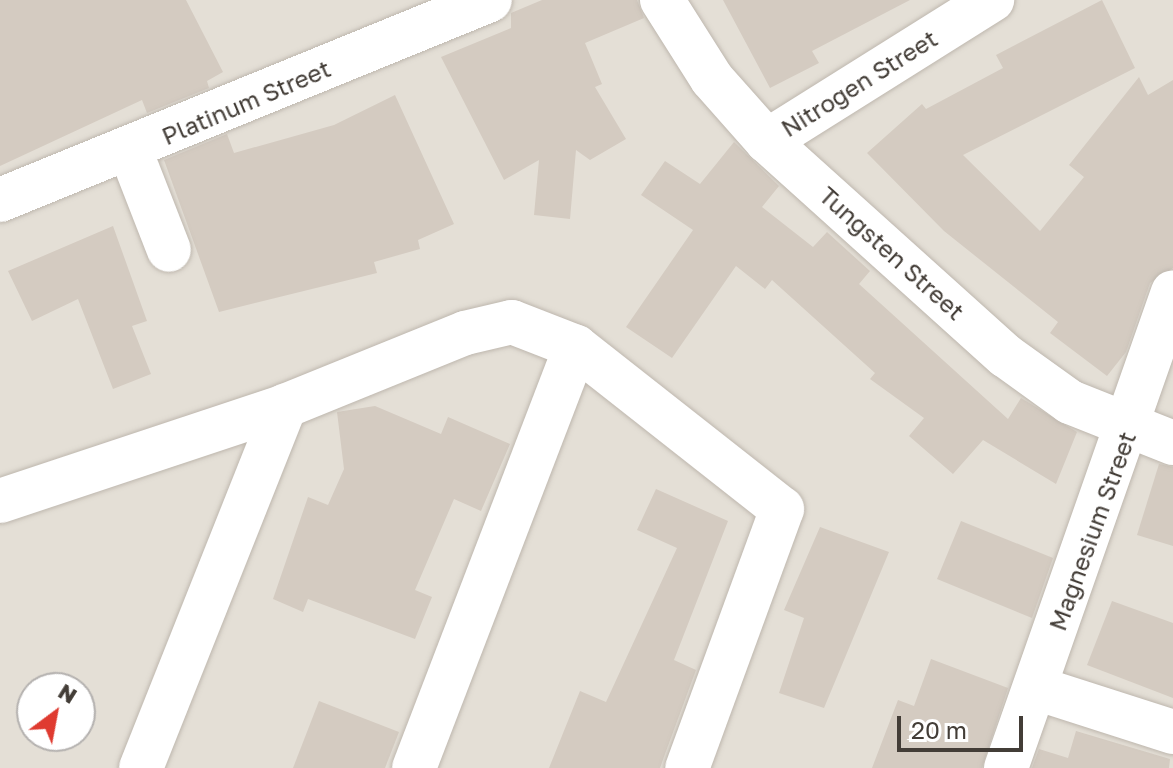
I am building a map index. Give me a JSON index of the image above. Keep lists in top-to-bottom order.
{
  "streets": {
    "street": [
      "Nitrogen Street",
      "Platinum Street",
      "Tungsten Street",
      "Magnesium Street"
    ]
  },
  "crossings": [
    ["Nitrogen Street", "Tungsten Street"],
    ["Tungsten Street", "Magnesium Street"]
  ],
  "scale_bar": "20 m",
  "north": "top right"
}
